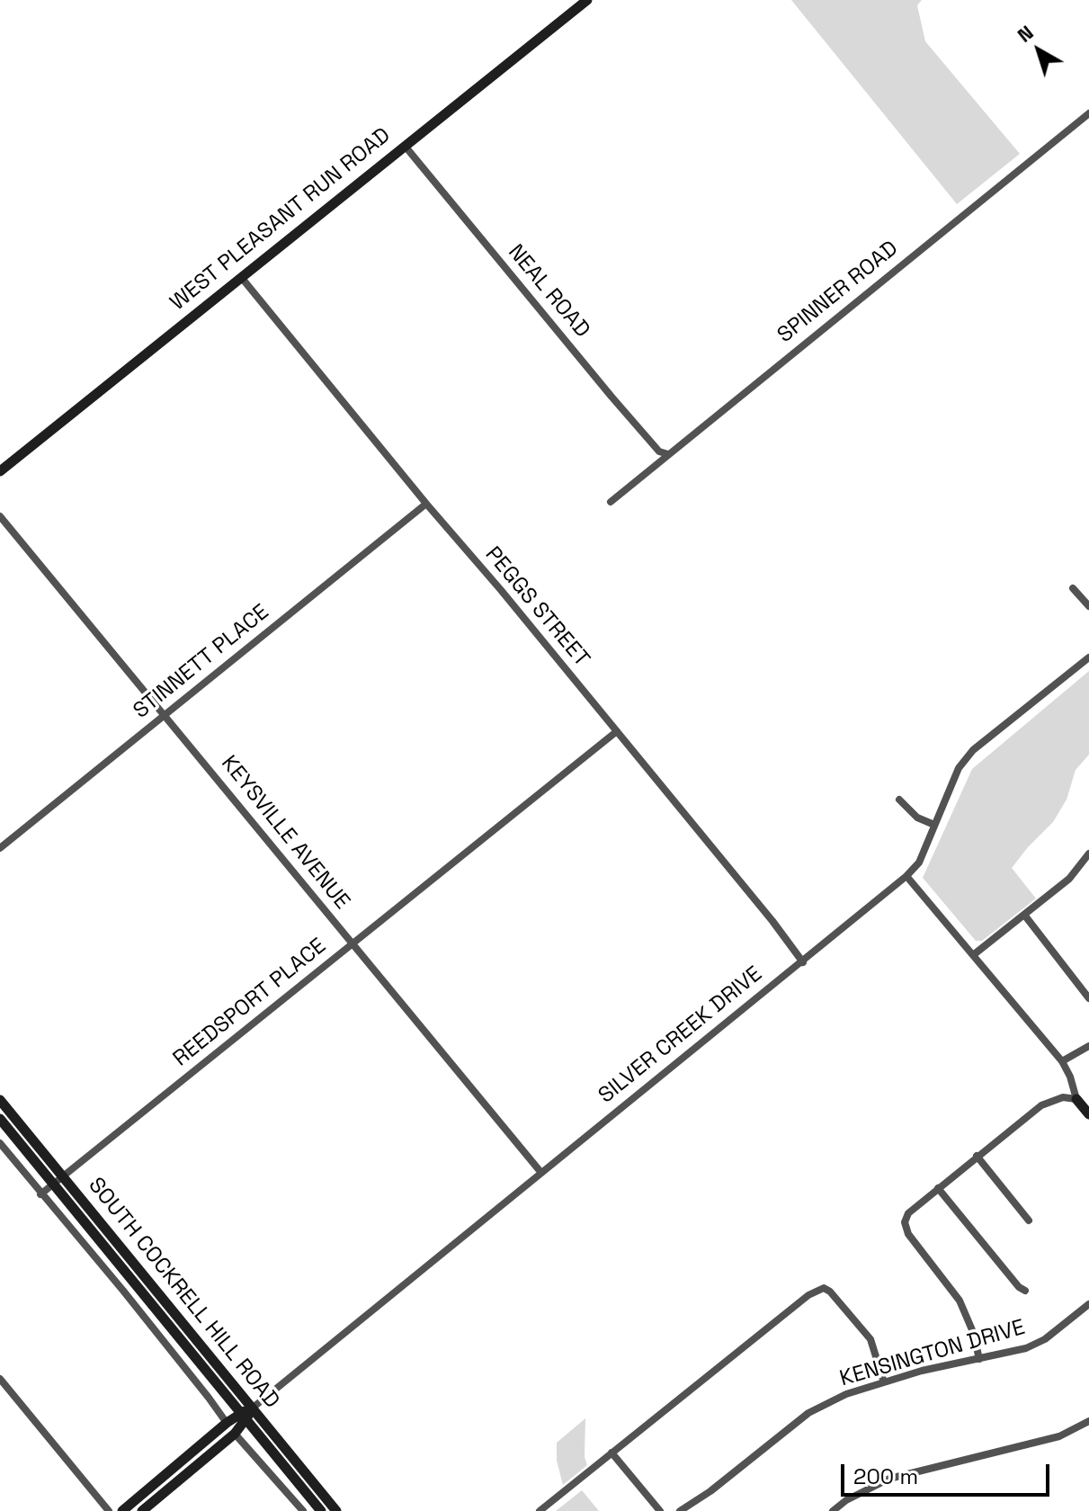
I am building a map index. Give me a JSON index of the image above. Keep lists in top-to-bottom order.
{
  "streets": {
    "main road": ["WEST PLEASANT RUN ROAD", "SILVER CREEK DRIVE", "SOUTH COCKRELL HILL ROAD"],
    "street": [
      "NEAL ROAD",
      "SPINNER ROAD",
      "PEGGS STREET",
      "STINNETT PLACE",
      "KEYSVILLE AVENUE",
      "REEDSPORT PLACE",
      "KENSINGTON DRIVE"
    ]
  },
  "crossings": [
    ["WEST PLEASANT RUN ROAD", "NEAL ROAD"],
    ["WEST PLEASANT RUN ROAD", "PEGGS STREET"],
    ["NEAL ROAD", "SPINNER ROAD"],
    ["PEGGS STREET", "STINNETT PLACE"],
    ["PEGGS STREET", "REEDSPORT PLACE"],
    ["PEGGS STREET", "SILVER CREEK DRIVE"],
    ["STINNETT PLACE", "KEYSVILLE AVENUE"],
    ["KEYSVILLE AVENUE", "REEDSPORT PLACE"],
    ["KEYSVILLE AVENUE", "SILVER CREEK DRIVE"],
    ["REEDSPORT PLACE", "SOUTH COCKRELL HILL ROAD"],
    ["SILVER CREEK DRIVE", "SOUTH COCKRELL HILL ROAD"]
  ],
  "scale_bar": "200 m",
  "north": "top left"
}
